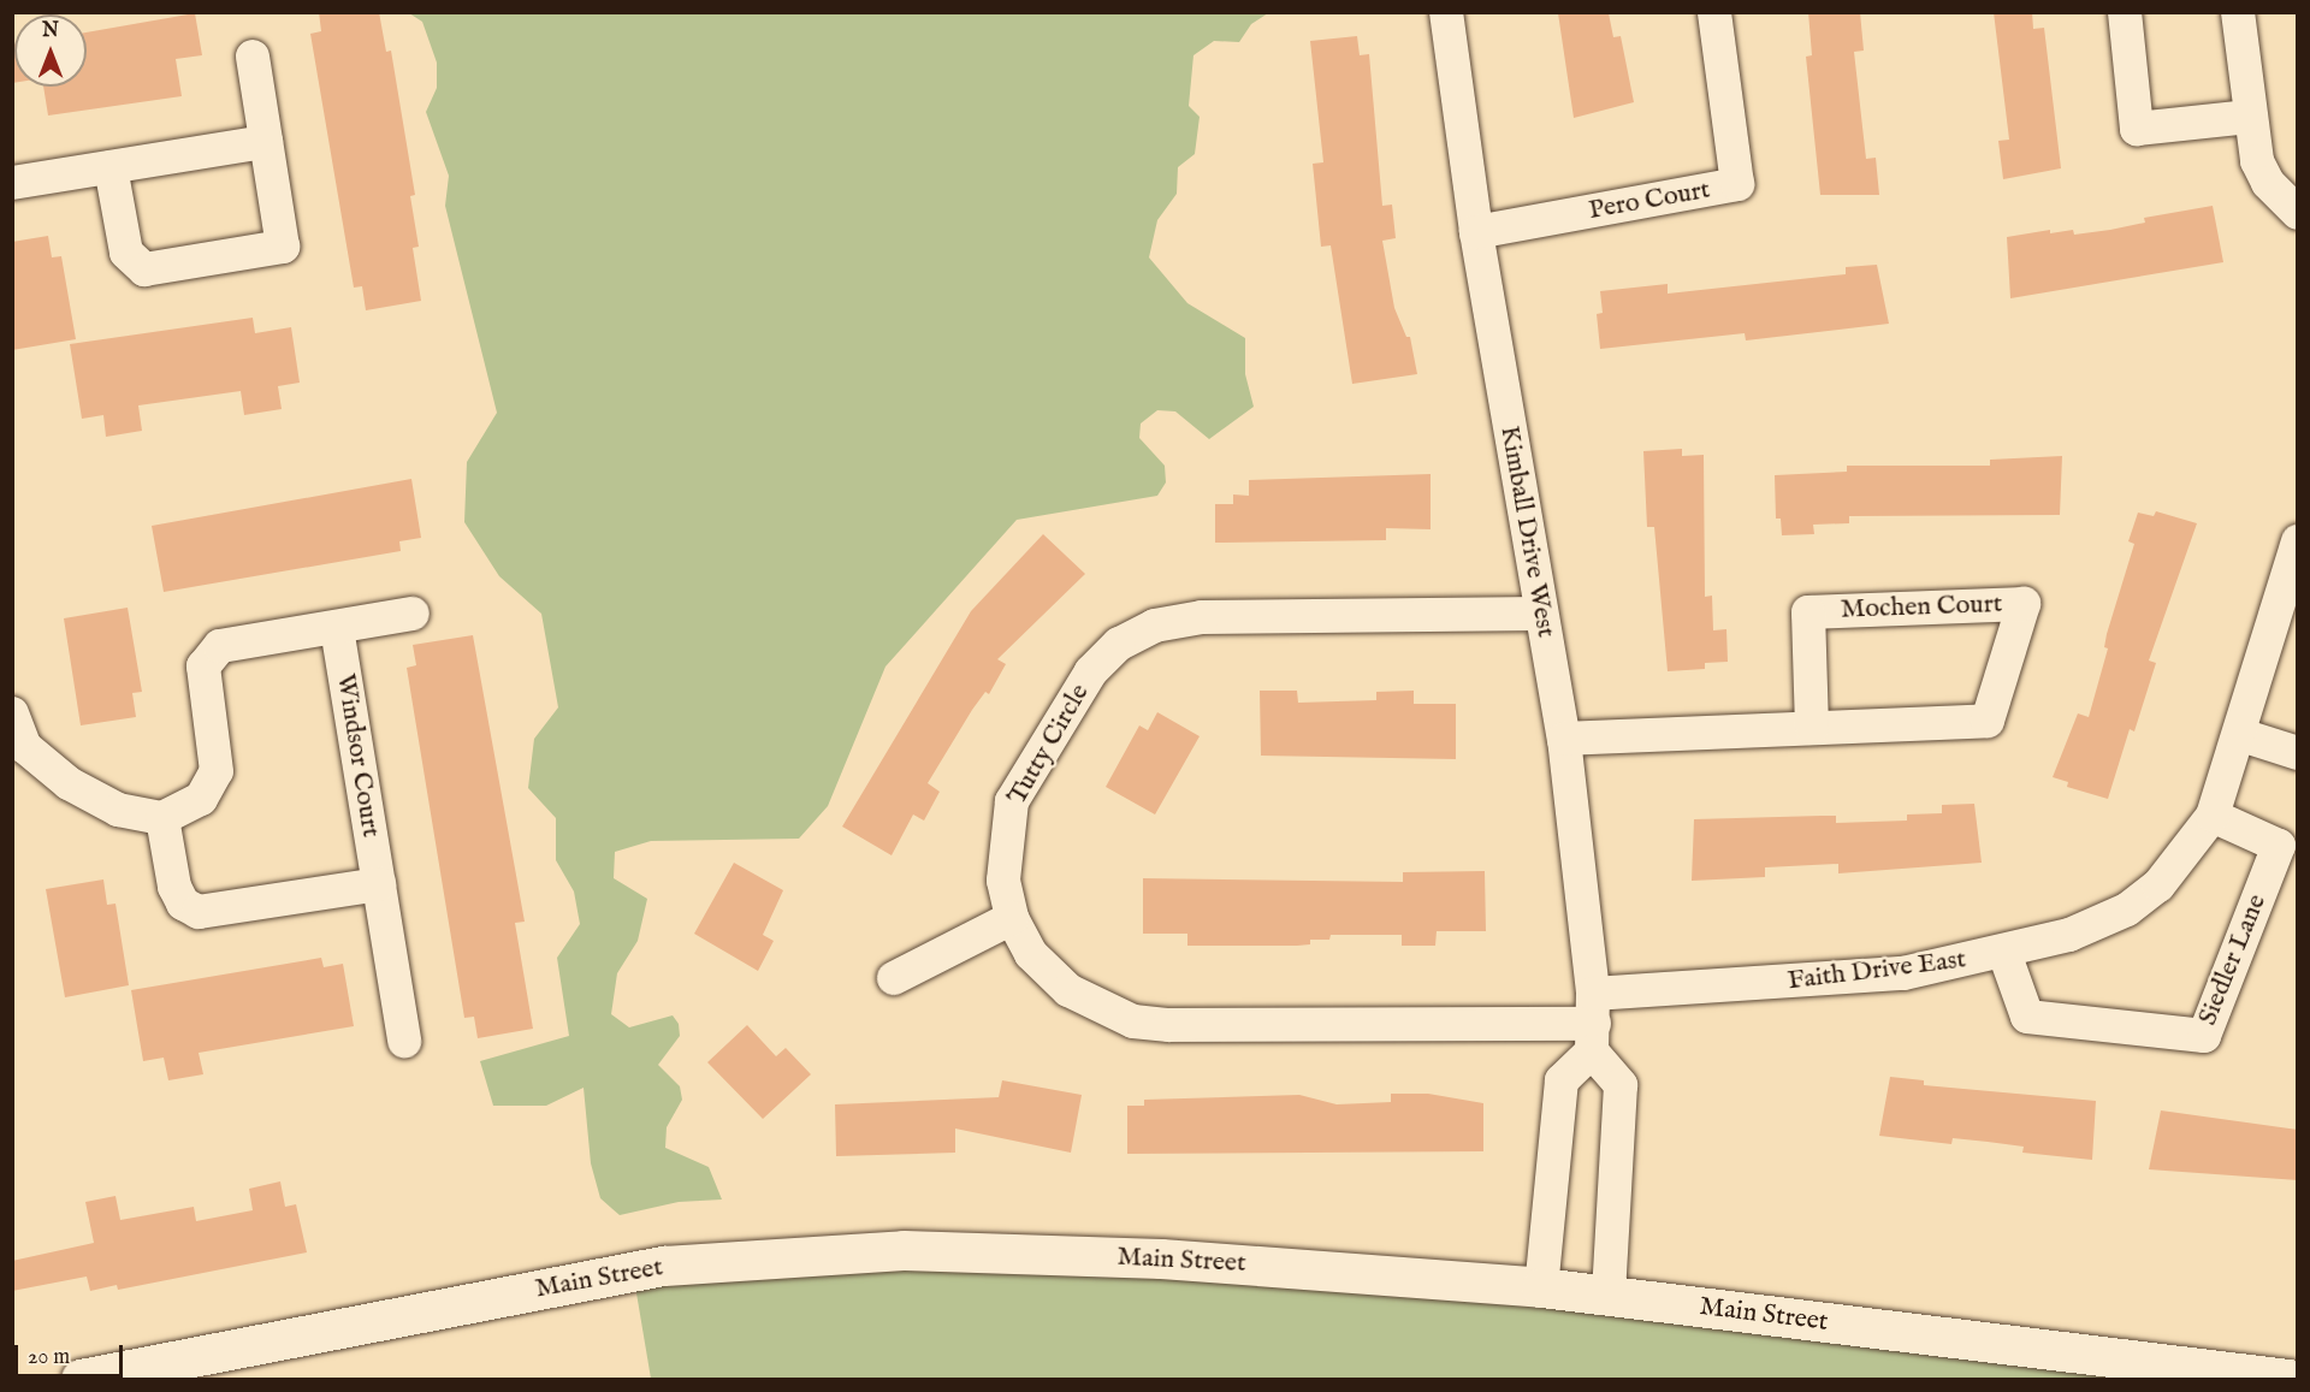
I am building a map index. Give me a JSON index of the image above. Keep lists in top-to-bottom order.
{
  "streets": {
    "main road": ["Main Street"],
    "street": [
      "Pero Court",
      "Kimball Drive West",
      "Mochen Court",
      "Tutty Circle",
      "Windsor Court",
      "Siedler Lane",
      "Faith Drive East"
    ]
  },
  "crossings": [
    ["Pero Court", "Kimball Drive West"],
    ["Kimball Drive West", "Mochen Court"],
    ["Kimball Drive West", "Tutty Circle"],
    ["Kimball Drive West", "Faith Drive East"],
    ["Tutty Circle", "Faith Drive East"],
    ["Siedler Lane", "Faith Drive East"]
  ],
  "scale_bar": "20 m",
  "north": "top"
}
